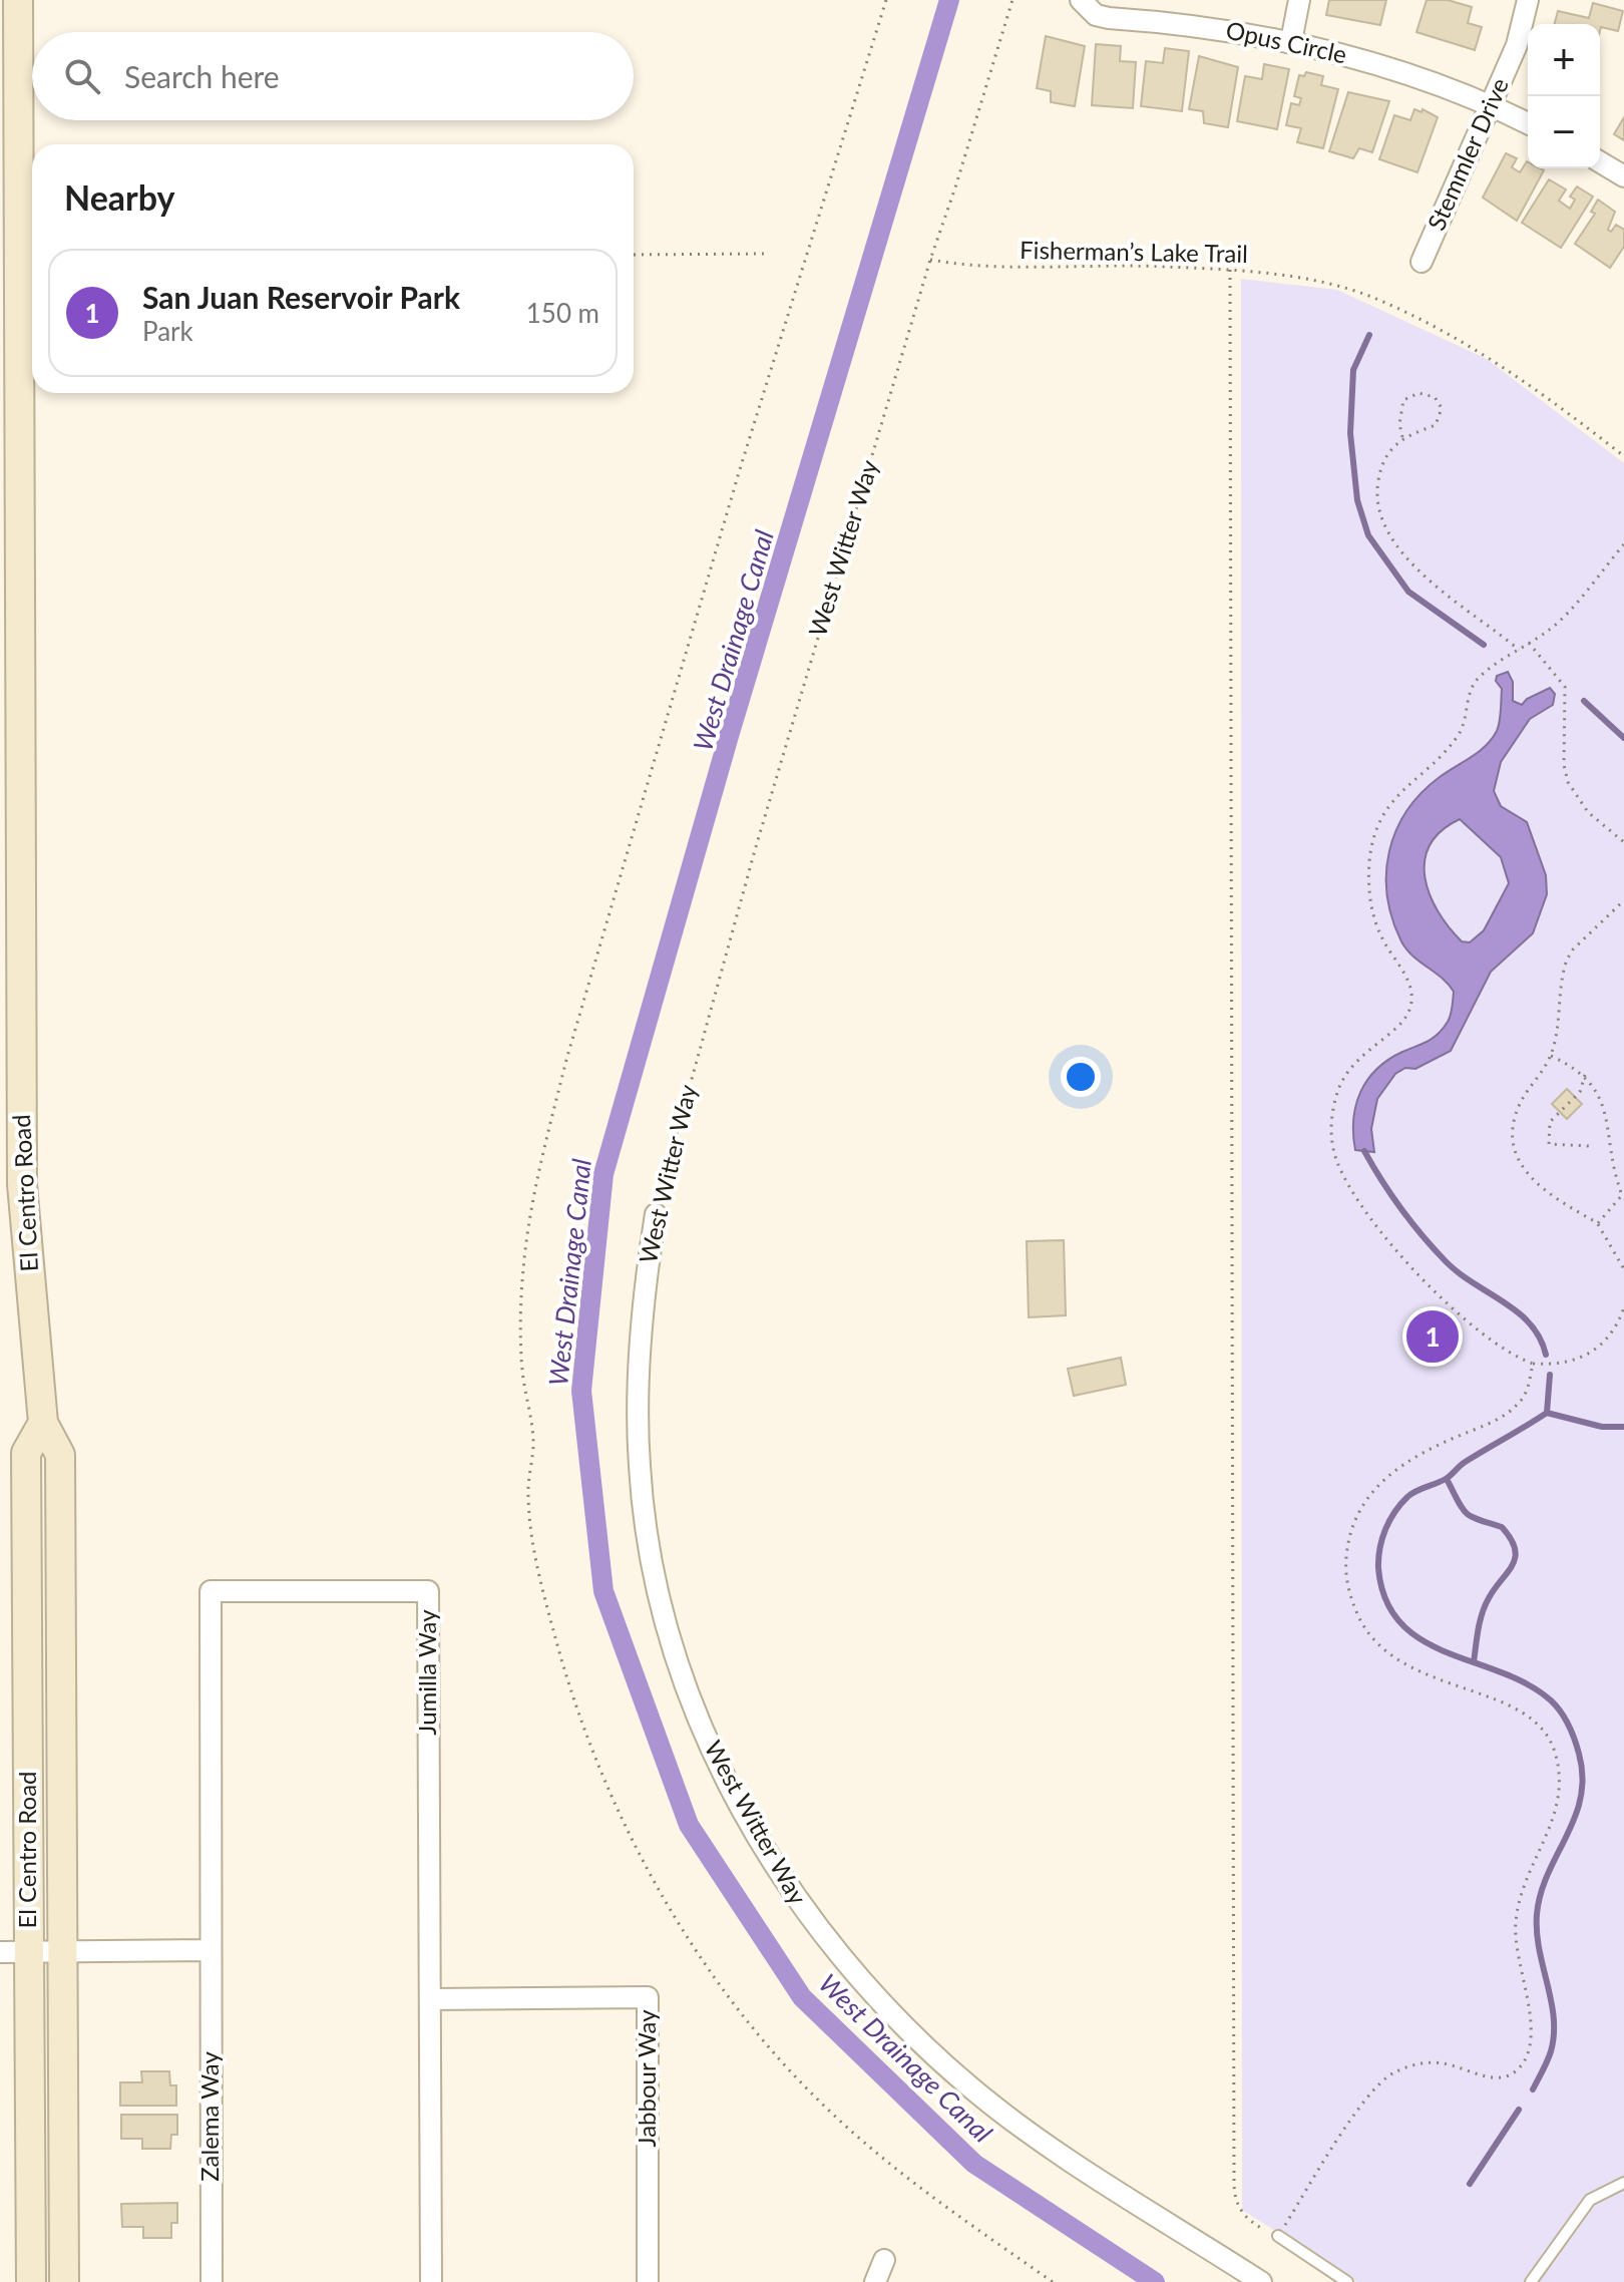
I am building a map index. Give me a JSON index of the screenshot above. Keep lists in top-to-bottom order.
{
  "streets": {
    "main road": ["El Centro Road"],
    "street": [
      "Opus Circle",
      "Stemmler Drive",
      "West Witter Way",
      "Jumilla Way",
      "Jabbour Way",
      "Zalema Way"
    ],
    "path": ["Fisherman’s Lake Trail"]
  },
  "crossings": [
    ["Opus Circle", "Stemmler Drive"],
    ["Fisherman’s Lake Trail", "West Witter Way"],
    ["Jumilla Way", "Jabbour Way"],
    ["Jumilla Way", "Zalema Way"]
  ],
  "water": ["West Drainage Canal"],
  "page": {
    "map_buttons": ["+", "−"],
    "search": "Search here",
    "heading": "Nearby",
    "list": [
      {
        "mark": "1",
        "name": "San Juan Reservoir Park",
        "note": "Park",
        "value": "150 m"
      }
    ],
    "pins": "1"
  }
}
